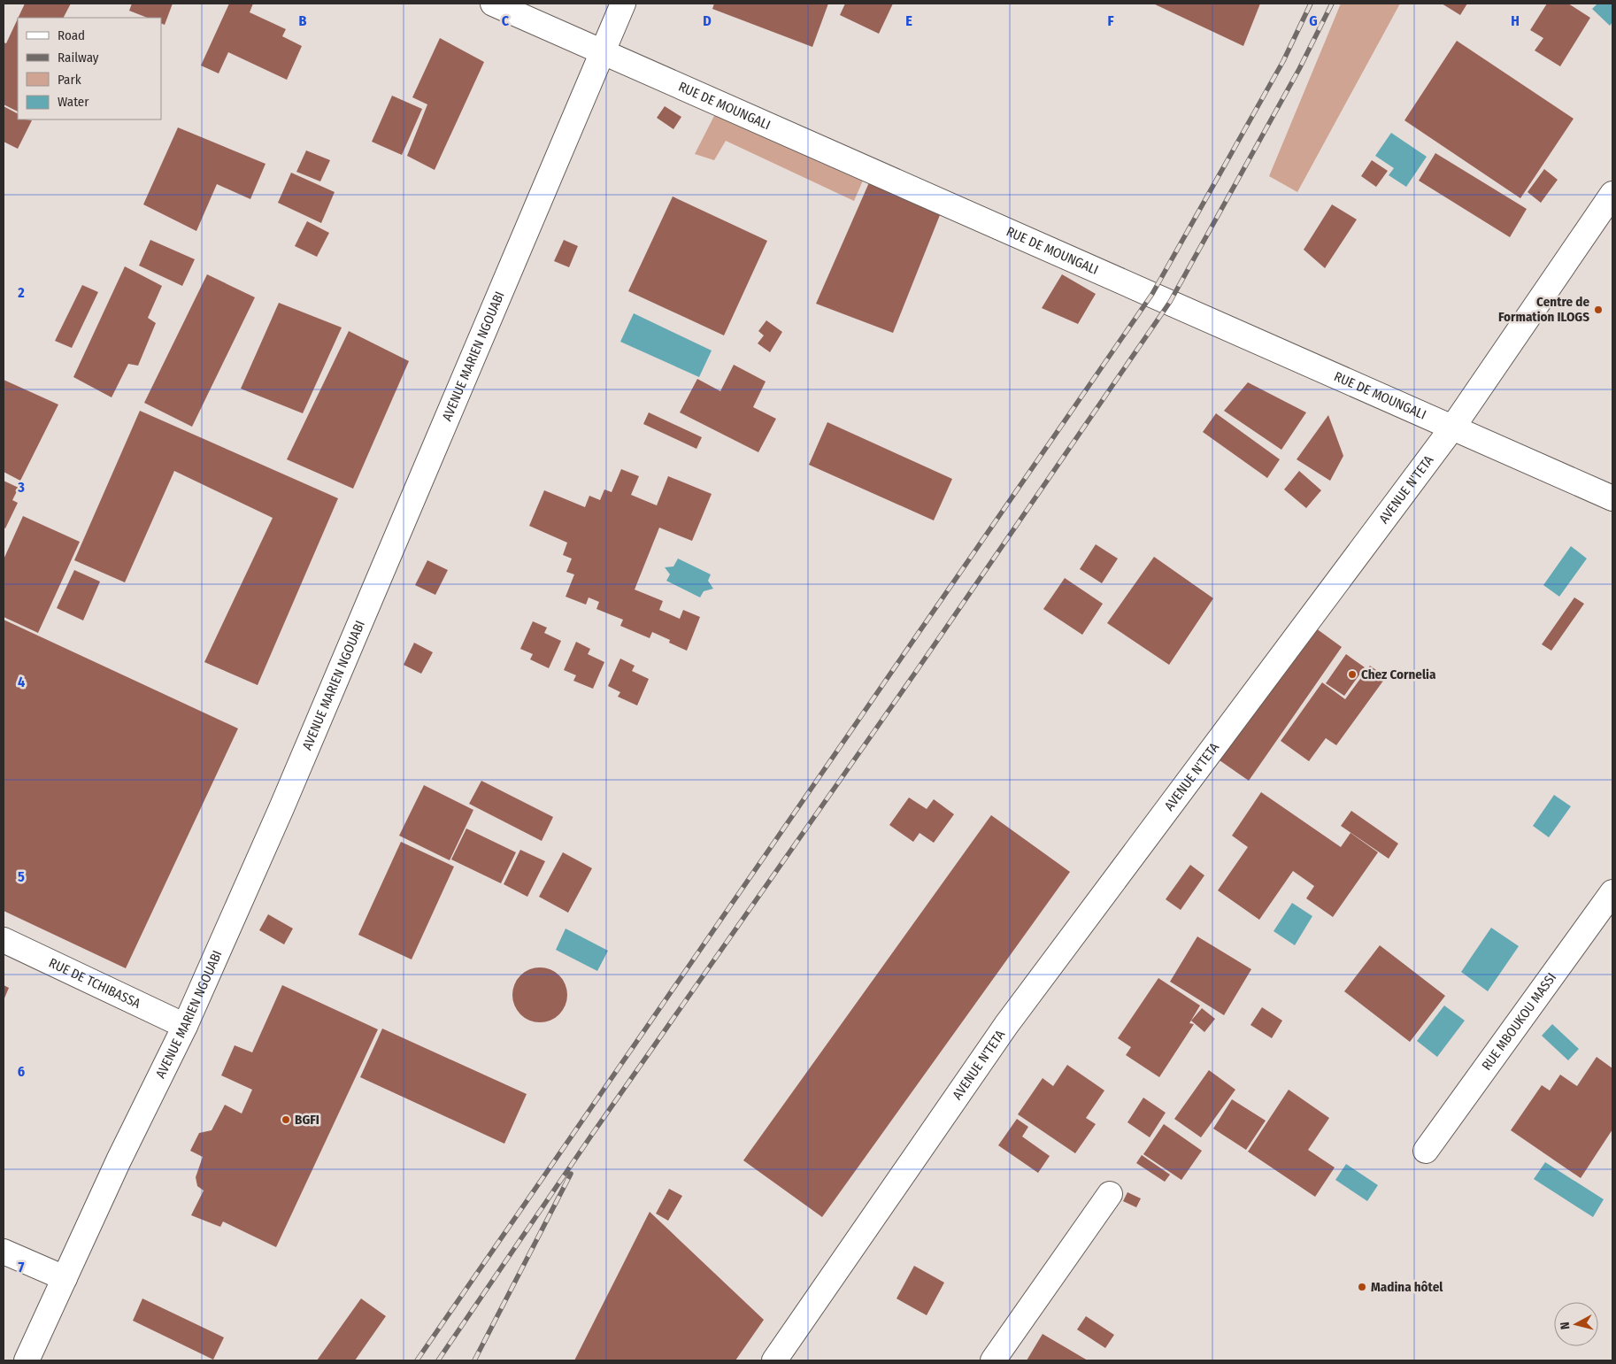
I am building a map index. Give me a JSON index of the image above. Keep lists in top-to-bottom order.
{
  "streets": {
    "street": [
      "RUE DE MOUNGALI",
      "AVENUE MARIEN NGOUABI",
      "AVENUE N'TETA",
      "RUE DE TCHIBASSA",
      "RUE MBOUKOU MASSI"
    ]
  },
  "crossings": [
    ["RUE DE MOUNGALI", "AVENUE MARIEN NGOUABI"],
    ["RUE DE MOUNGALI", "AVENUE N'TETA"],
    ["AVENUE MARIEN NGOUABI", "RUE DE TCHIBASSA"]
  ],
  "places": [
    "Centre de Formation ILOGS",
    "Chez Cornelia",
    "BGFI",
    "Madina hôtel"
  ],
  "legend": [
    "Road",
    "Railway",
    "Park",
    "Water"
  ],
  "north": "left",
  "grid": {
    "columns": [
      "B",
      "C",
      "D",
      "E",
      "F",
      "G",
      "H"
    ],
    "rows": [
      "2",
      "3",
      "4",
      "5",
      "6",
      "7"
    ]
  }
}
